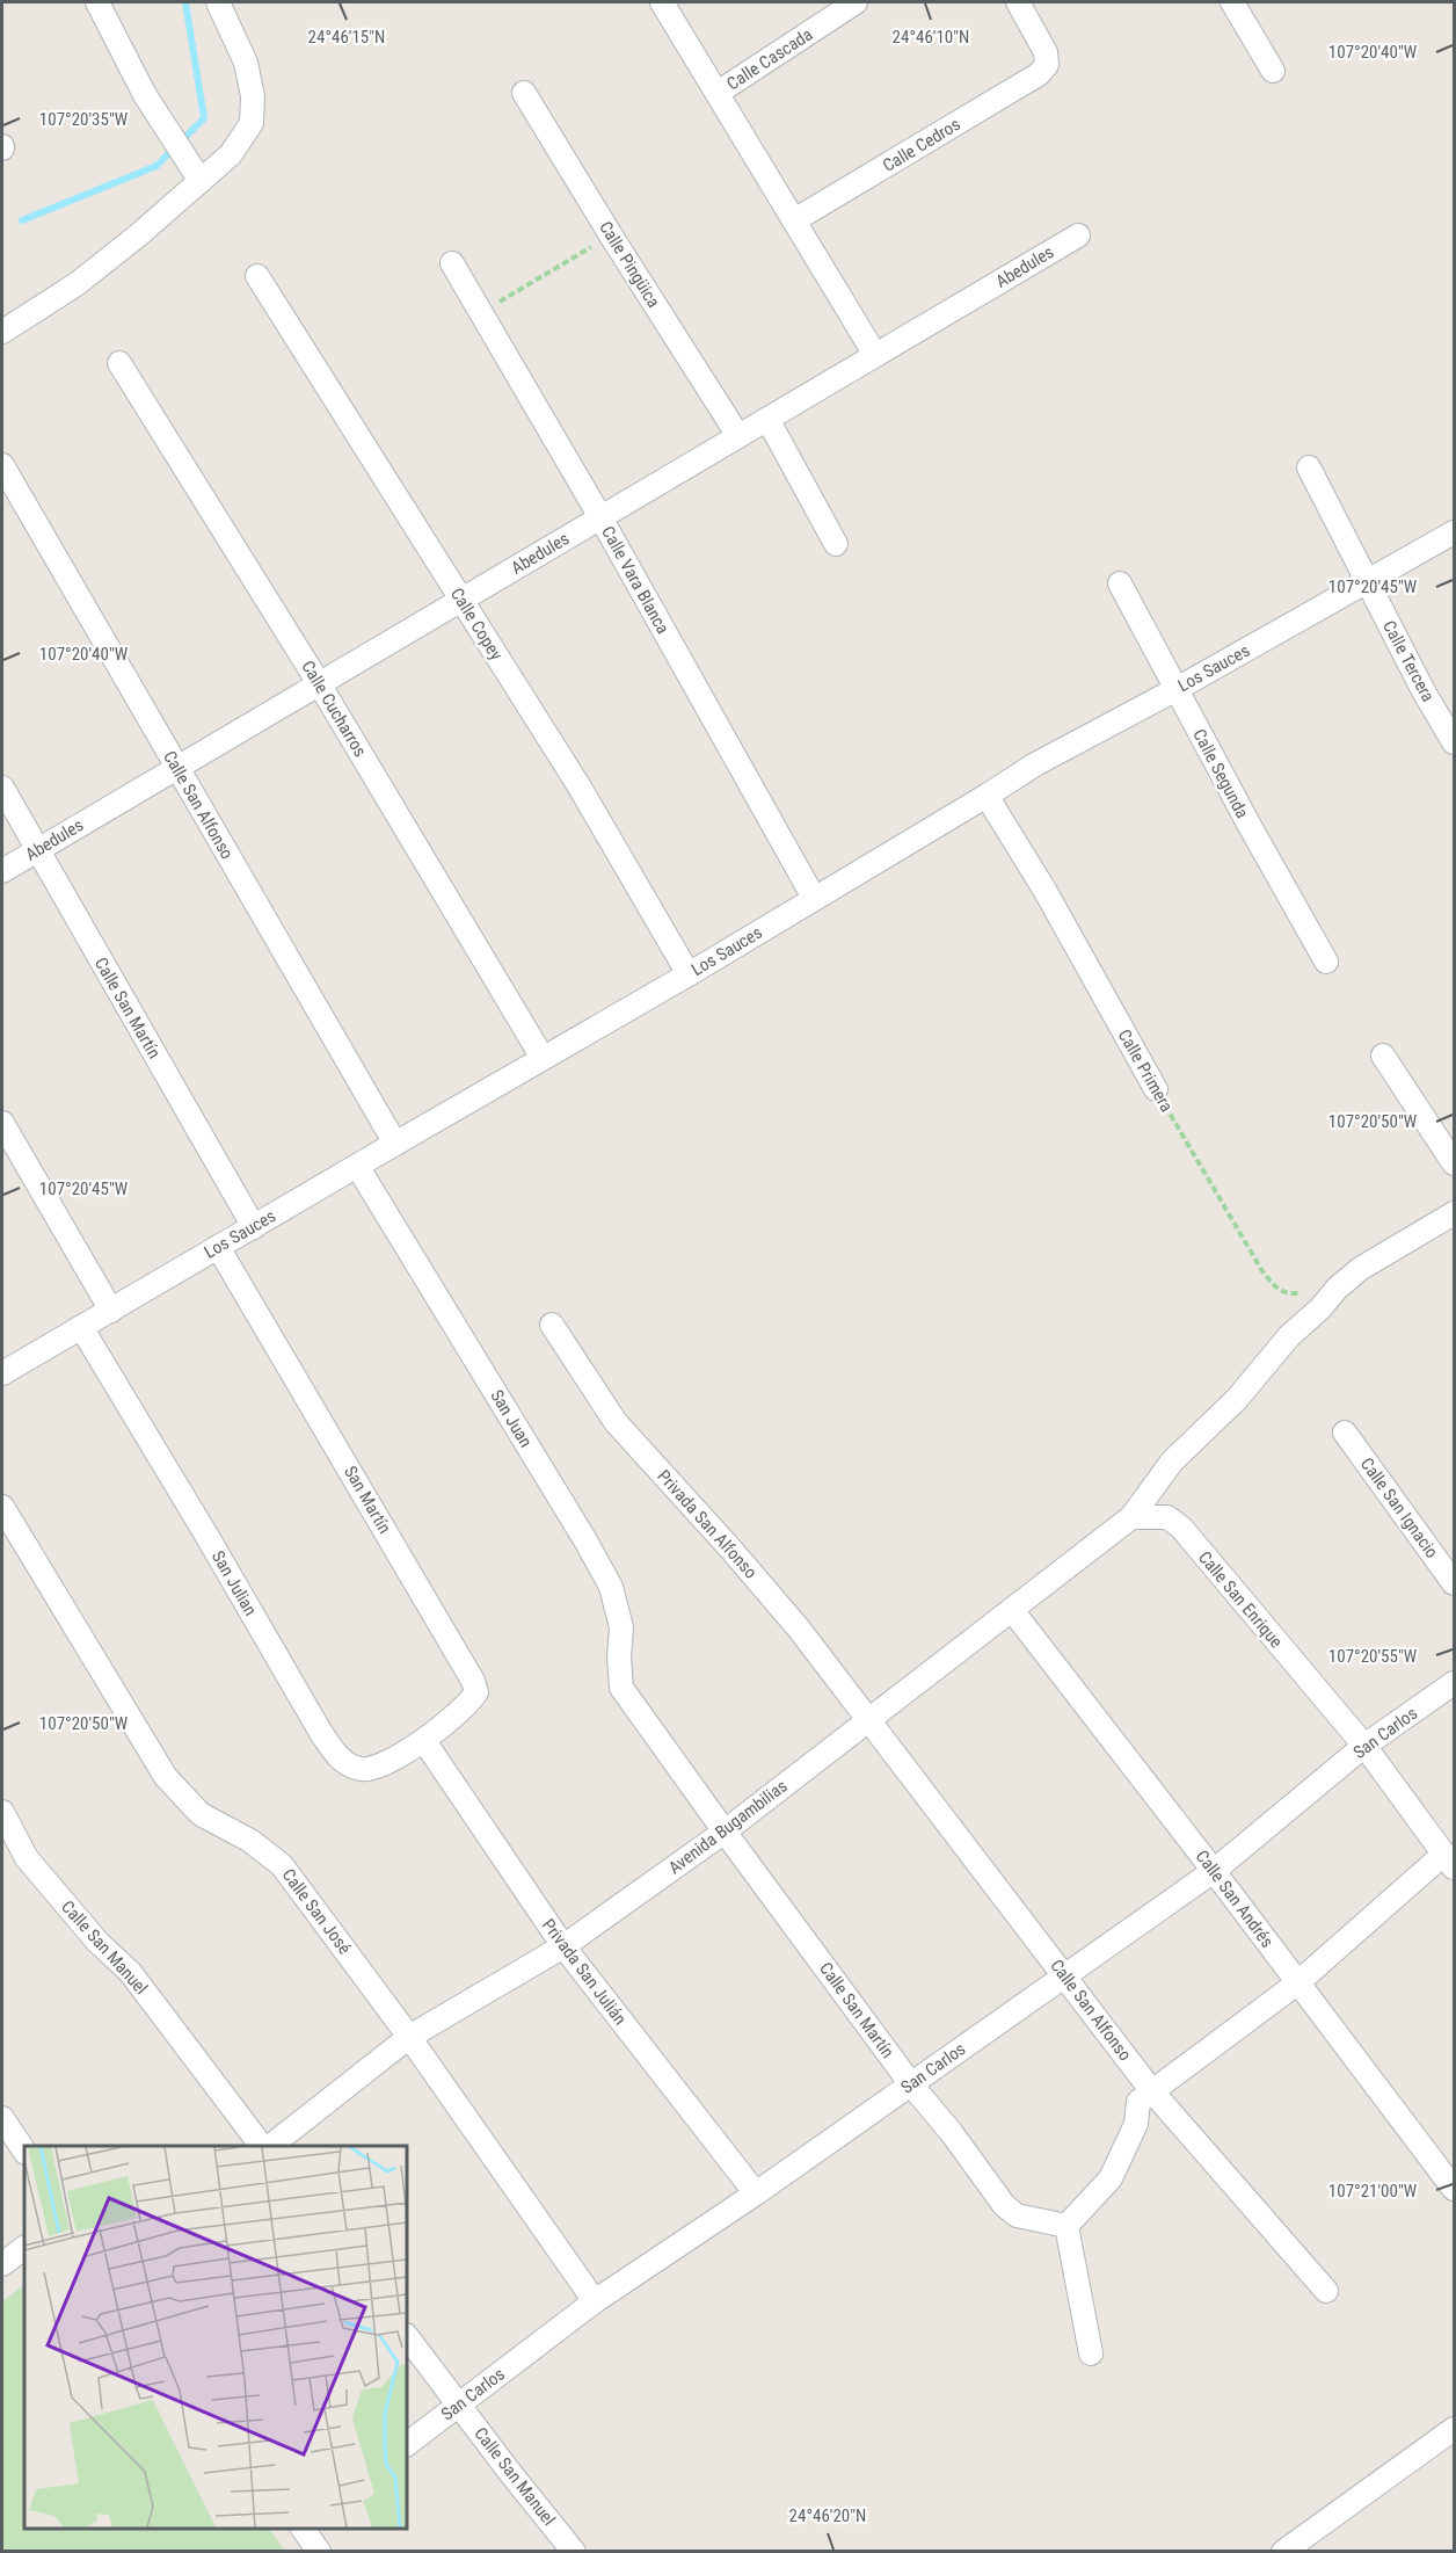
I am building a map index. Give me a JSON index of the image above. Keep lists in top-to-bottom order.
{
  "streets": {
    "street": [
      "Calle Cascada",
      "Calle Cedros",
      "Calle Pingüica",
      "Abedules",
      "Calle Vara Blanca",
      "Calle Copey",
      "Calle Tercera",
      "Los Sauces",
      "Calle Cucharros",
      "Calle Segunda",
      "Calle San Alfonso",
      "Calle San Martín",
      "Calle Primera",
      "San Juan",
      "San Martín",
      "Calle San Ignacio",
      "Privada San Alfonso",
      "San Julian",
      "Calle San Enrique",
      "San Carlos",
      "Avenida Bugambilias",
      "Calle San Andrés",
      "Calle San José",
      "Calle San Manuel",
      "Privada San Julián"
    ]
  },
  "crossings": [
    ["Calle Pingüica", "Abedules"],
    ["Abedules", "Calle Vara Blanca"],
    ["Abedules", "Calle Copey"],
    ["Abedules", "Calle Cucharros"],
    ["Abedules", "Calle San Alfonso"],
    ["Abedules", "Calle San Martín"],
    ["Calle Vara Blanca", "Los Sauces"],
    ["Calle Copey", "Los Sauces"],
    ["Calle Tercera", "Los Sauces"],
    ["Los Sauces", "Calle Cucharros"],
    ["Los Sauces", "Calle Segunda"],
    ["Los Sauces", "Calle San Alfonso"],
    ["Los Sauces", "Calle San Martín"],
    ["Los Sauces", "Calle Primera"],
    ["Los Sauces", "San Juan"],
    ["Los Sauces", "San Martín"],
    ["Los Sauces", "San Julian"],
    ["Calle San Alfonso", "Privada San Alfonso"],
    ["Calle San Alfonso", "San Carlos"],
    ["Calle San Alfonso", "Avenida Bugambilias"],
    ["Calle San Martín", "San Juan"],
    ["Calle San Martín", "San Carlos"],
    ["Calle San Martín", "Avenida Bugambilias"],
    ["Calle Primera", "Avenida Bugambilias"],
    ["San Martín", "San Julian"],
    ["San Martín", "Privada San Julián"],
    ["Privada San Alfonso", "Avenida Bugambilias"],
    ["San Julian", "Privada San Julián"],
    ["Calle San Enrique", "San Carlos"],
    ["Calle San Enrique", "Avenida Bugambilias"],
    ["San Carlos", "Calle San Andrés"],
    ["San Carlos", "Calle San José"],
    ["San Carlos", "Calle San Manuel"],
    ["San Carlos", "Privada San Julián"],
    ["Avenida Bugambilias", "Calle San Andrés"],
    ["Avenida Bugambilias", "Calle San José"],
    ["Avenida Bugambilias", "Privada San Julián"]
  ],
  "coordinates": [
    "24°46'15\"N",
    "24°46'10\"N",
    "107°20'40\"W",
    "107°20'35\"W",
    "107°20'45\"W",
    "107°20'50\"W",
    "107°20'55\"W",
    "107°21'00\"W",
    "24°46'20\"N"
  ]
}
